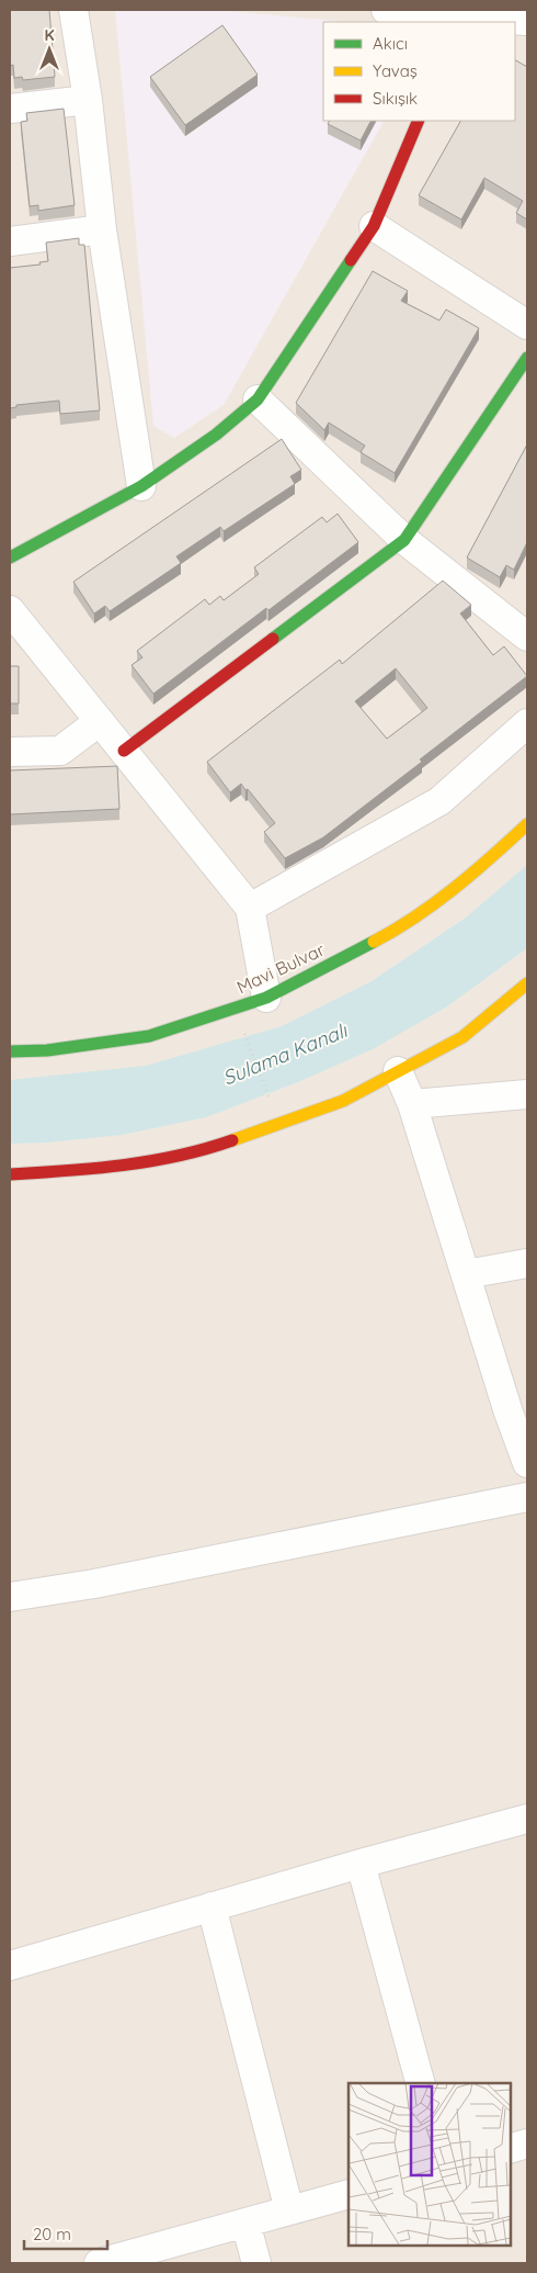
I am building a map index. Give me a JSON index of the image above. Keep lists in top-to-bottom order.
{
  "streets": {
    "street": ["Mavi Bulvar"]
  },
  "water": ["Sulama Kanalı"],
  "legend": ["Akıcı", "Yavaş", "Sıkışık"],
  "scale_bar": "20 m",
  "north": "top"
}
